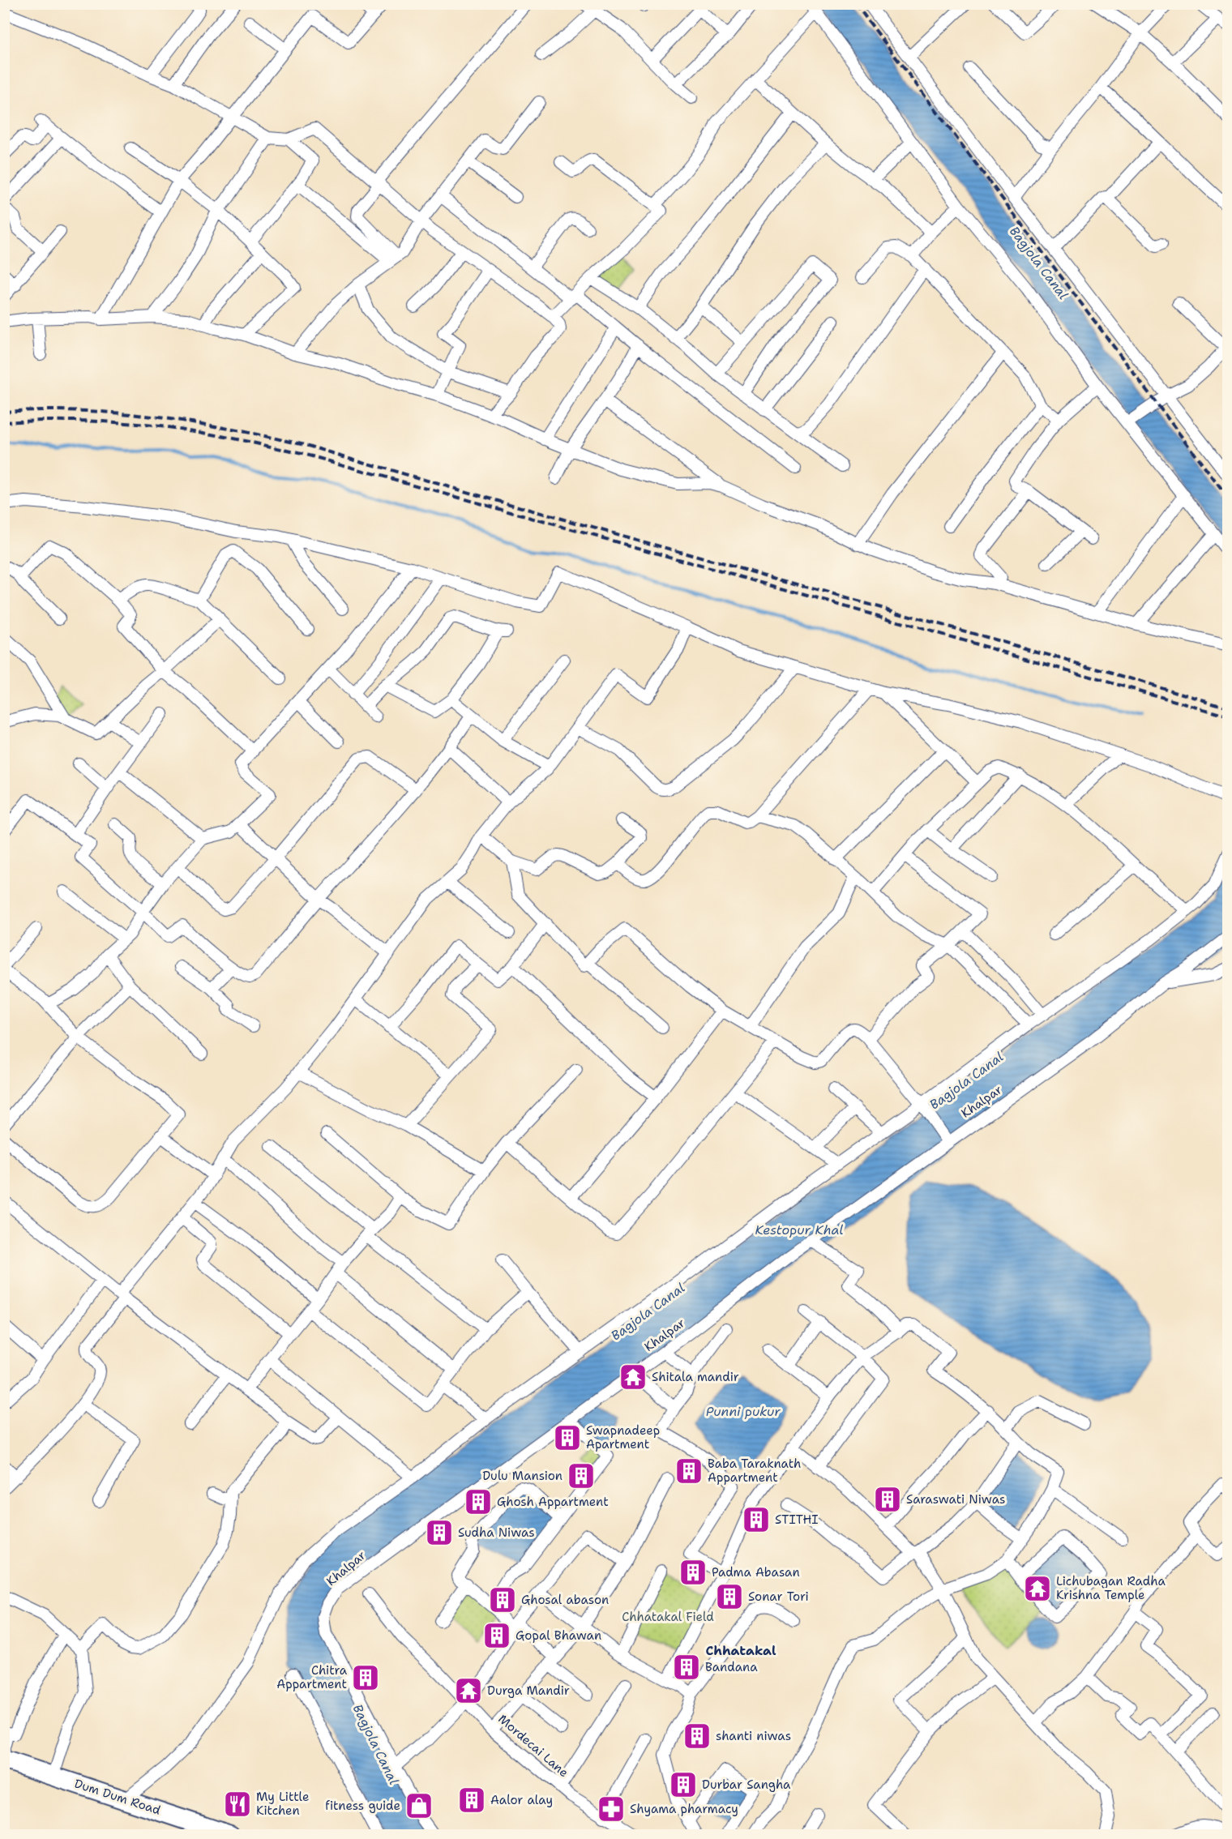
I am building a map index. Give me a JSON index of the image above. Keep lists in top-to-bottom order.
{
  "streets": {
    "main road": ["Dum Dum Road"],
    "street": ["Khalpar", "Mordecai Lane"]
  },
  "districts": ["Chhatakal"],
  "water": ["Bagjola Canal", "Kestopur Khal", "Punni pukur"],
  "parks": ["Chhatakal Field"],
  "places": {
    "temple": ["Shitala mandir", "Lichubagan Radha Krishna Temple", "Durga Mandir"],
    "building": [
      "Swapnadeep Apartment",
      "Baba Taraknath Appartment",
      "Dulu Mansion",
      "Saraswati Niwas",
      "Ghosh Appartment",
      "STITHI",
      "Sudha Niwas",
      "Padma Abasan",
      "Sonar Tori",
      "Ghosal abason",
      "Gopal Bhawan",
      "Bandana",
      "Chitra Appartment",
      "shanti niwas",
      "Durbar Sangha",
      "Aalor alay"
    ],
    "restaurant": ["My Little Kitchen"],
    "shop": ["fitness guide"],
    "pharmacy": ["Shyama pharmacy"]
  }
}
